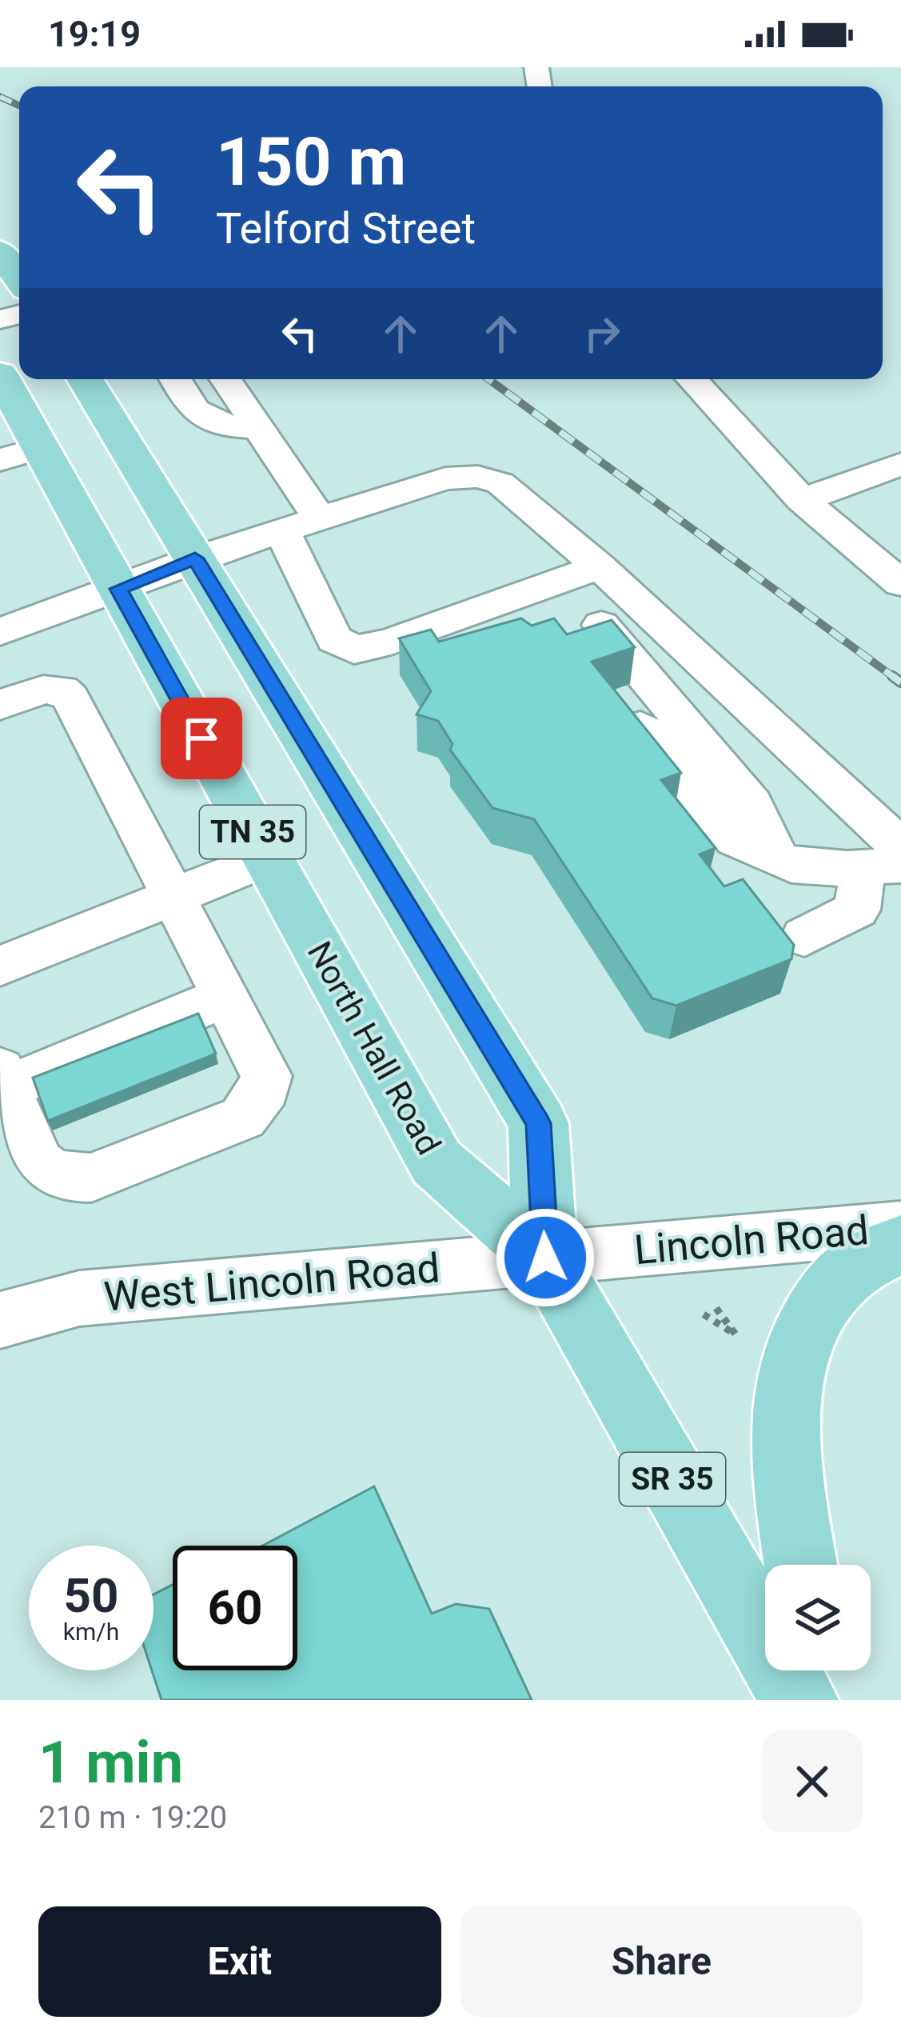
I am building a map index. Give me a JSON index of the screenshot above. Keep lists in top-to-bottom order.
{
  "streets": {
    "main road": ["TN 35", "North Hall Road", "SR 35"],
    "street": ["Lincoln Road", "West Lincoln Road"]
  },
  "crossings": [
    ["TN 35", "North Hall Road"],
    ["TN 35", "Lincoln Road"],
    ["TN 35", "West Lincoln Road"],
    ["TN 35", "SR 35"],
    ["North Hall Road", "Lincoln Road"],
    ["North Hall Road", "West Lincoln Road"],
    ["North Hall Road", "SR 35"],
    ["Lincoln Road", "West Lincoln Road"],
    ["Lincoln Road", "SR 35"],
    ["West Lincoln Road", "SR 35"]
  ],
  "page": {
    "status": "19:19",
    "turn": ["150 m", "Telford Street"],
    "speed": "50 km/h",
    "limit": "60",
    "heading": ["1 min", "210 m · 19:20"],
    "buttons": ["Exit", "Share"]
  }
}
